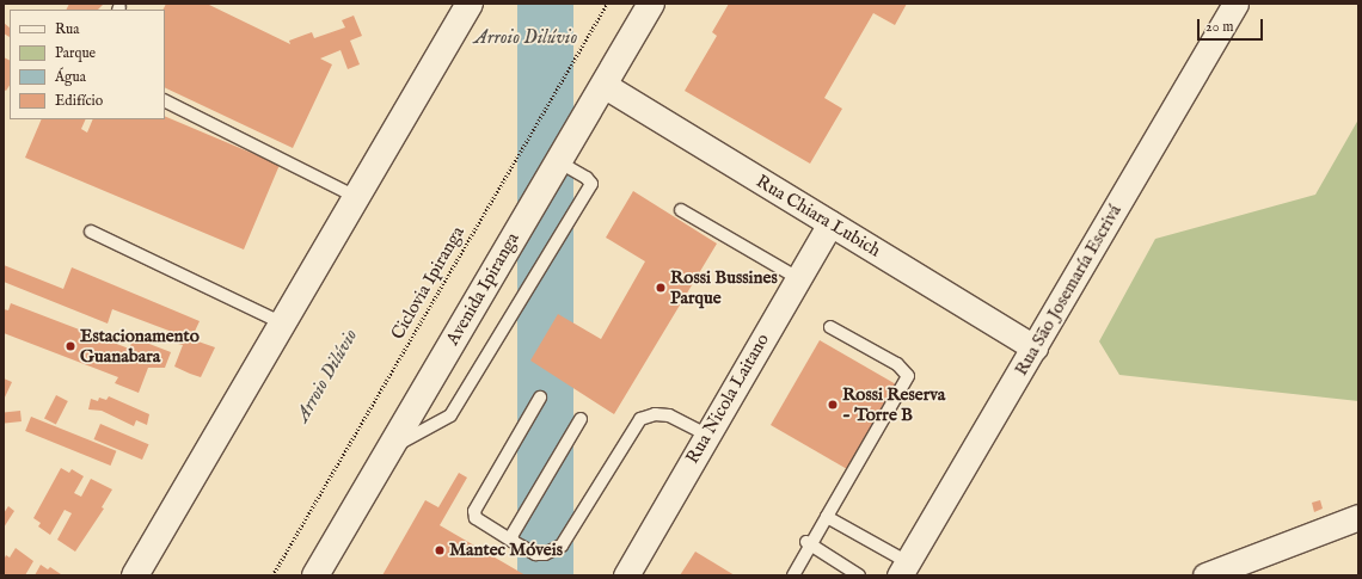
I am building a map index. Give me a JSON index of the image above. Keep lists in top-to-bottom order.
{
  "streets": {
    "main road": ["Avenida Ipiranga"],
    "street": ["Rua Chiara Lubich", "Rua São Josemaría Escrivá", "Rua Nicola Laitano"],
    "path": ["Ciclovia Ipiranga"]
  },
  "crossings": [
    ["Rua Chiara Lubich", "Avenida Ipiranga"],
    ["Rua Chiara Lubich", "Rua São Josemaría Escrivá"],
    ["Rua Chiara Lubich", "Rua Nicola Laitano"]
  ],
  "water": ["Arroio Dilúvio"],
  "places": [
    "Rossi Bussines Parque",
    "Estacionamento Guanabara",
    "Rossi Reserva - Torre B",
    "Mantec Móveis"
  ],
  "legend": [
    "Rua",
    "Parque",
    "Água",
    "Edifício"
  ],
  "scale_bar": "20 m"
}
